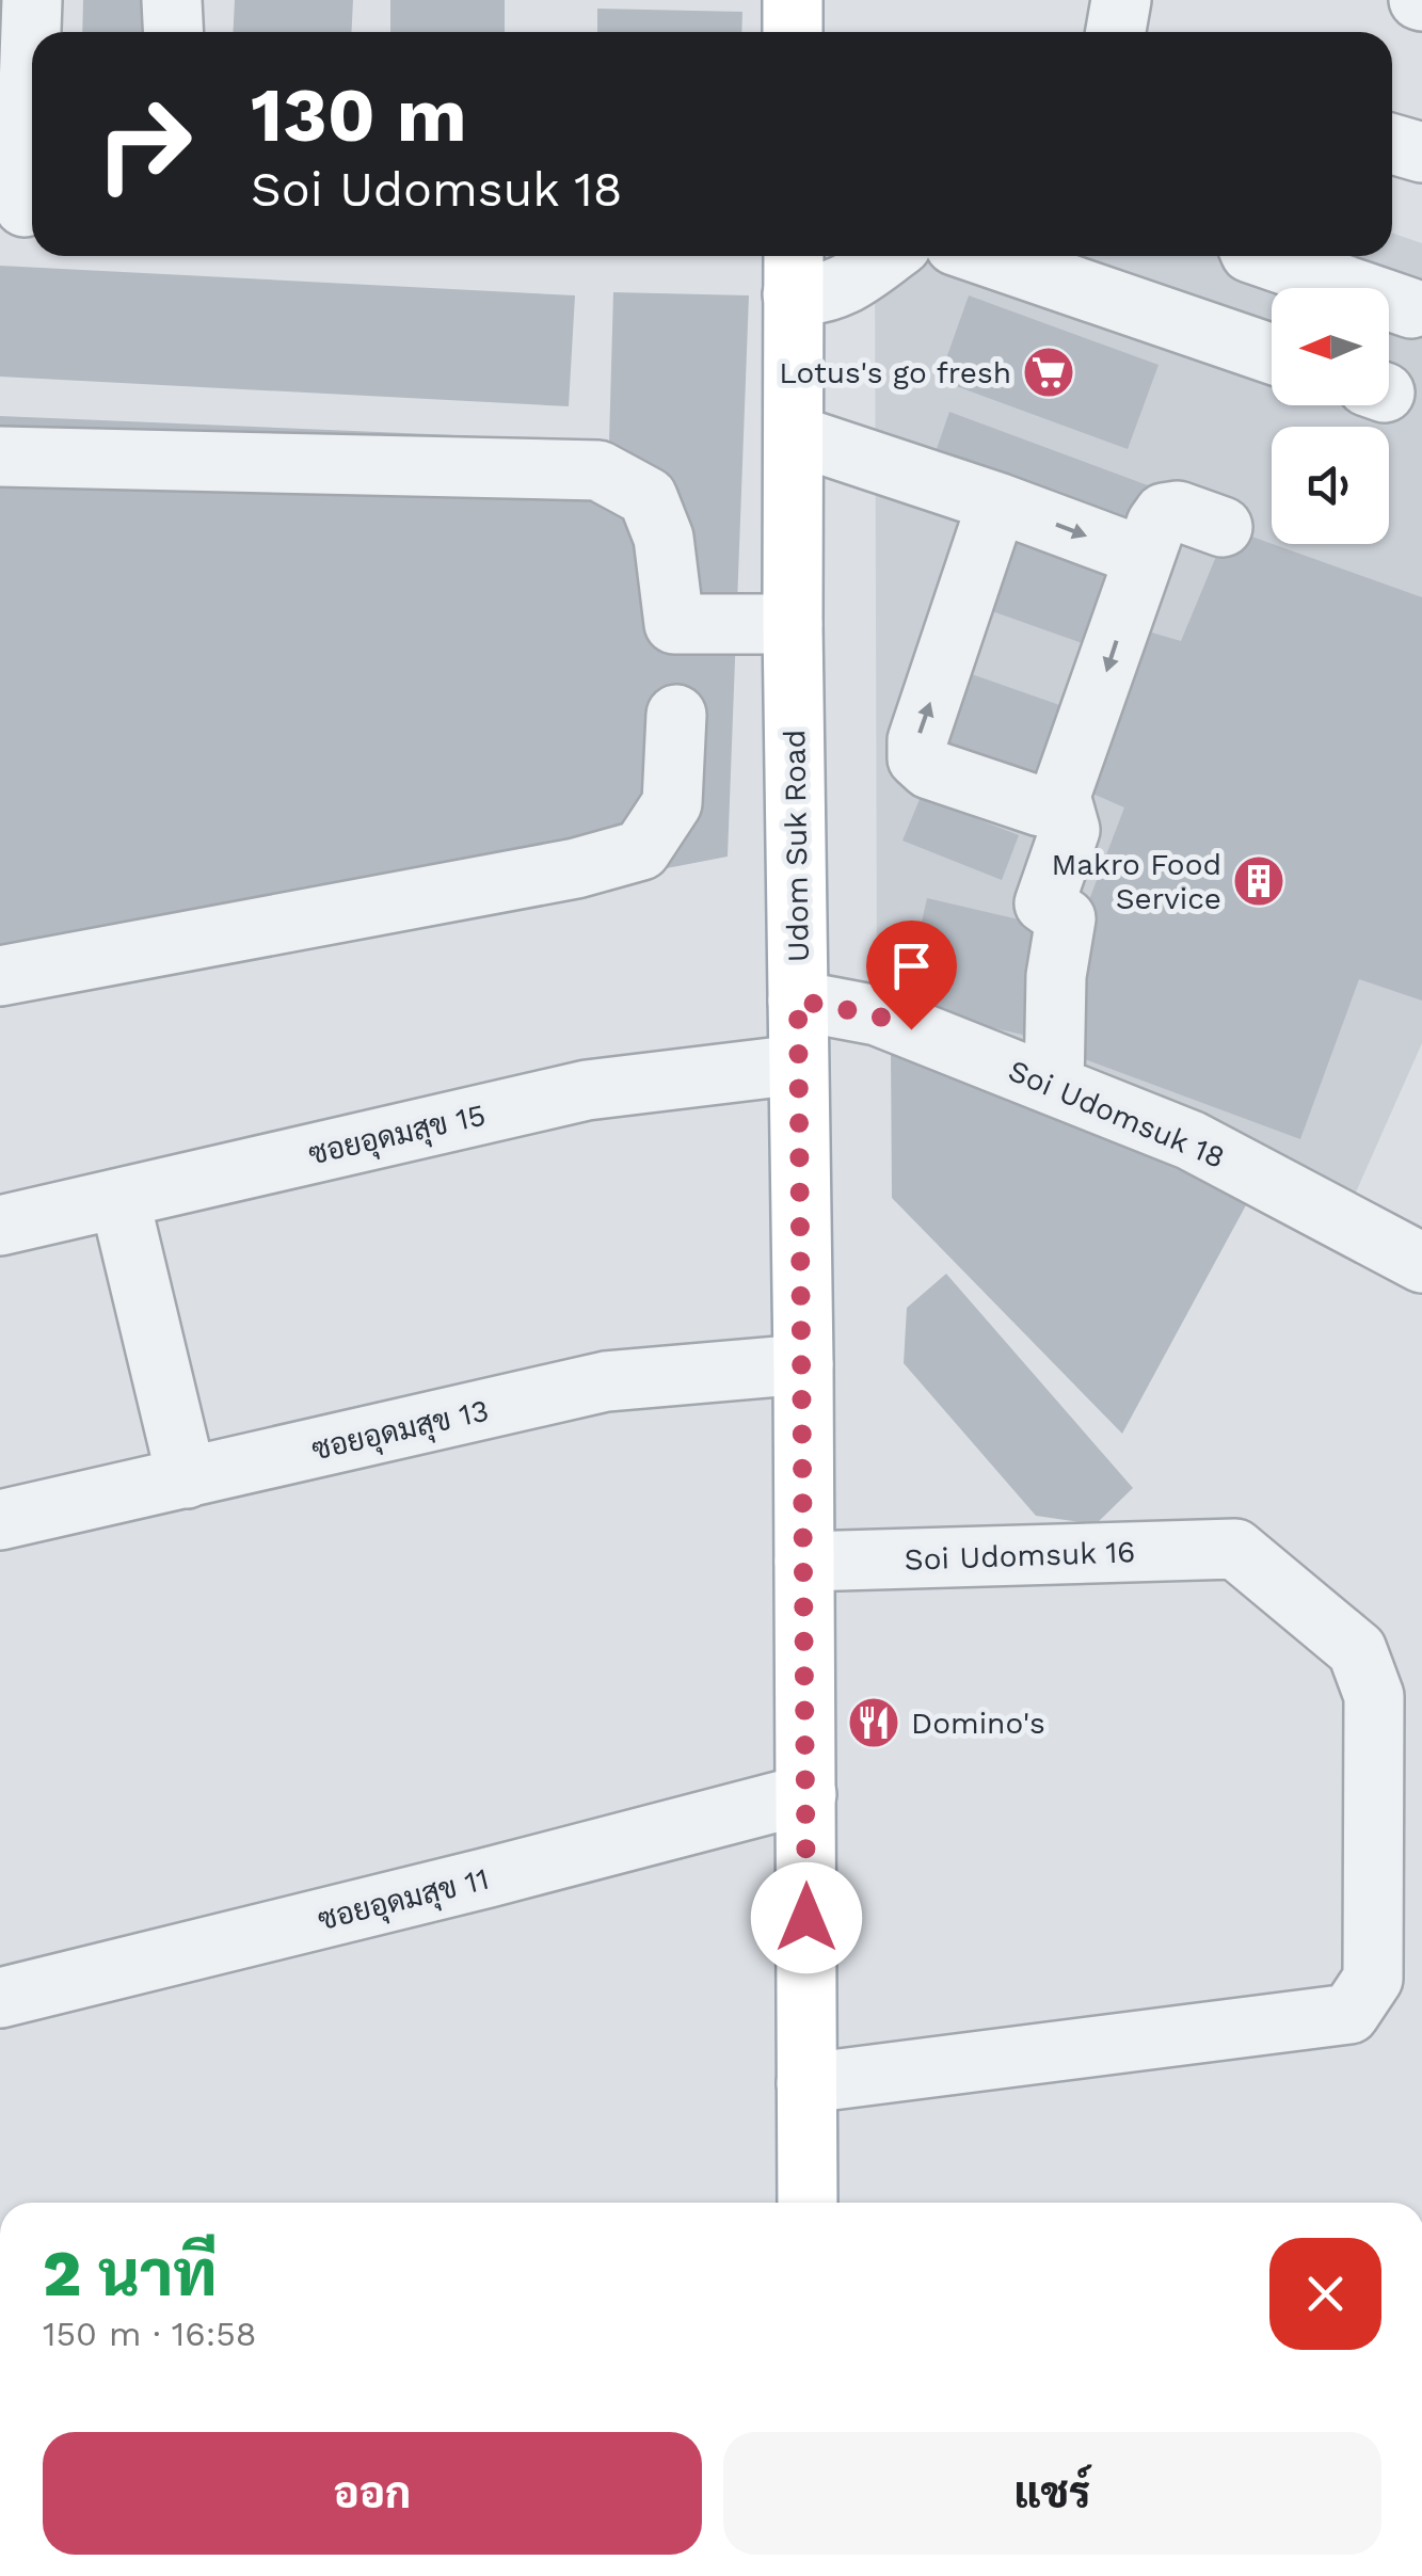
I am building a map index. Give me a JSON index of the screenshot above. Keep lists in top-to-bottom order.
{
  "streets": {
    "main road": ["Udom Suk Road"],
    "street": [
      "Soi Udomsuk 18",
      "ซอยอุดมสุข 15",
      "ซอยอุดมสุข 13",
      "Soi Udomsuk 16",
      "ซอยอุดมสุข 11"
    ]
  },
  "crossings": [
    ["Udom Suk Road", "Soi Udomsuk 18"],
    ["Udom Suk Road", "ซอยอุดมสุข 15"],
    ["Udom Suk Road", "ซอยอุดมสุข 13"],
    ["Udom Suk Road", "Soi Udomsuk 16"],
    ["Udom Suk Road", "ซอยอุดมสุข 11"]
  ],
  "places": {
    "supermarket": ["Lotus's go fresh"],
    "building": ["Makro Food Service"],
    "restaurant": ["Domino's"]
  },
  "north": "left",
  "page": {
    "turn": ["130 m", "Soi Udomsuk 18"],
    "heading": ["2 นาที", "150 m · 16:58"],
    "buttons": ["ออก", "แชร์"]
  }
}
